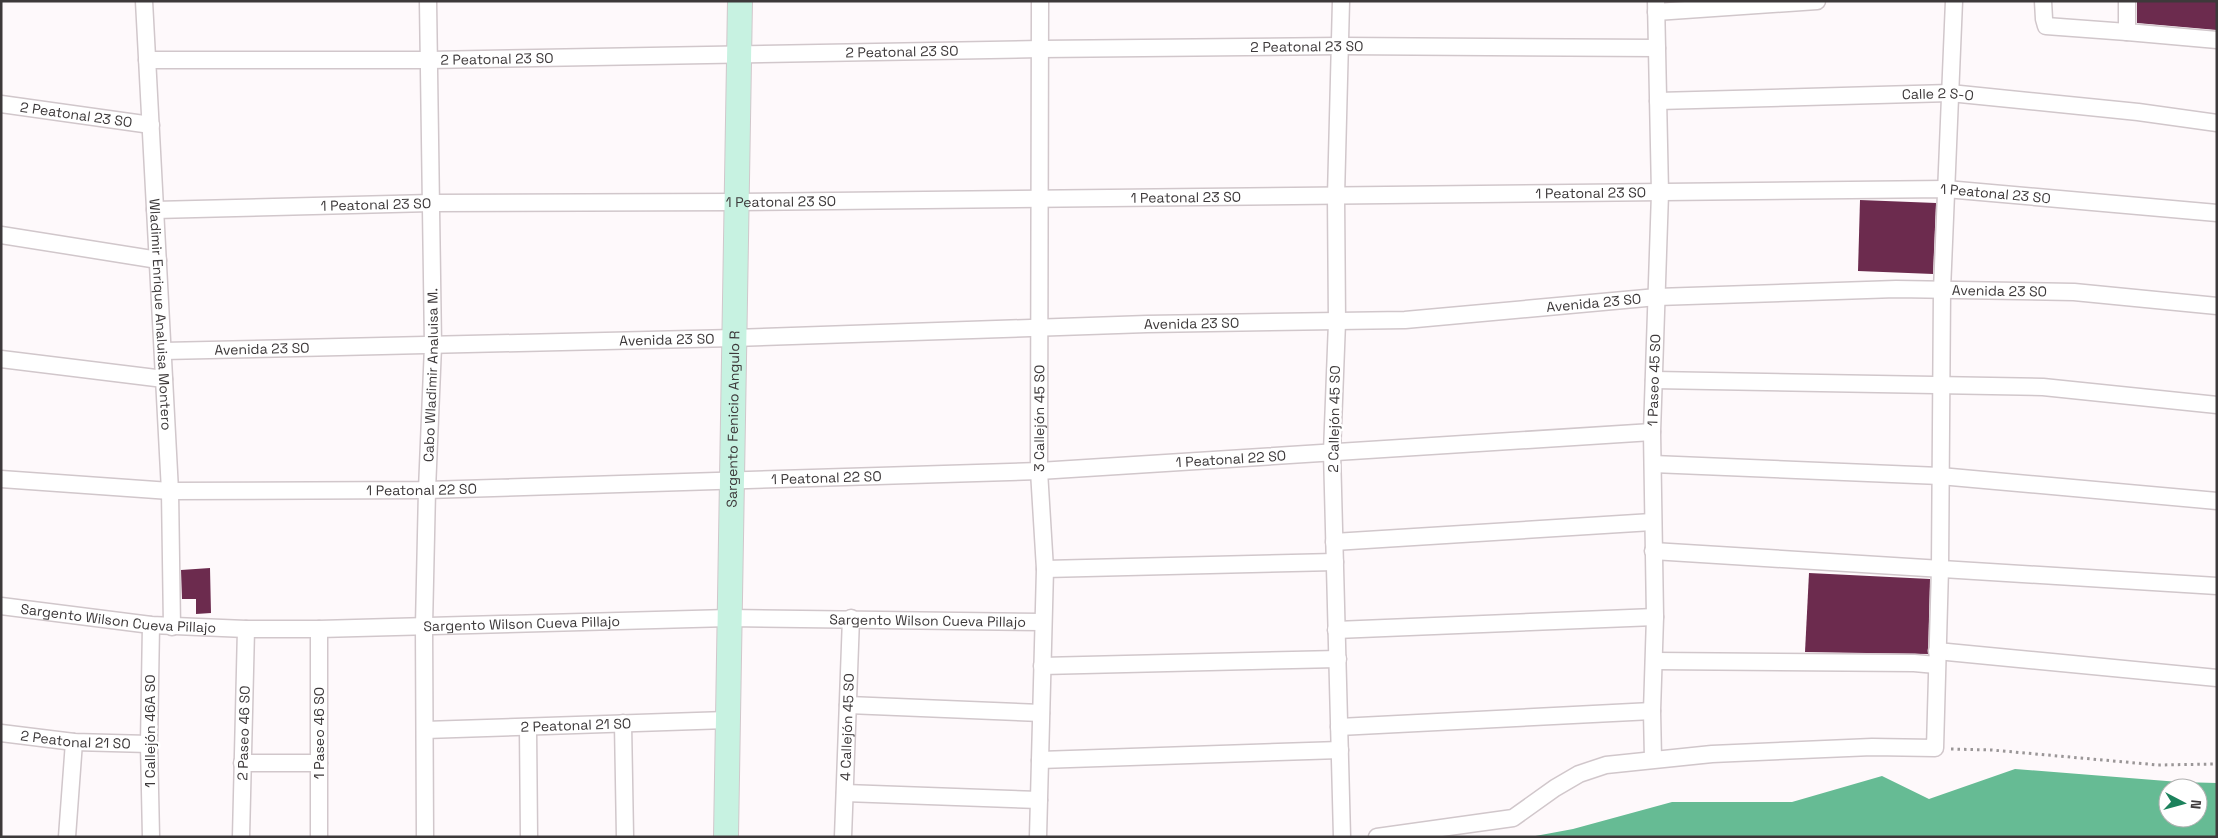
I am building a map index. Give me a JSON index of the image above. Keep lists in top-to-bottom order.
{
  "streets": {
    "street": [
      "2 Peatonal 23 SO",
      "Calle 2 S-O",
      "1 Peatonal 23 SO",
      "Avenida 23 SO",
      "Wladimir Enrique Analuisa Montero",
      "Cabo Wladimir Analuisa M.",
      "1 Paseo 45 SO",
      "Sargento Fenicio Angulo R",
      "3 Callejón 45 SO",
      "2 Callejón 45 SO",
      "1 Peatonal 22 SO",
      "Sargento Wilson Cueva Pillajo",
      "2 Peatonal 21 SO",
      "4 Callejón 45 SO",
      "1 Callejón 46A SO",
      "2 Paseo 46 SO",
      "1 Paseo 46 SO"
    ]
  },
  "crossings": [
    ["2 Peatonal 23 SO", "Wladimir Enrique Analuisa Montero"],
    ["2 Peatonal 23 SO", "Cabo Wladimir Analuisa M."],
    ["2 Peatonal 23 SO", "1 Paseo 45 SO"],
    ["2 Peatonal 23 SO", "Sargento Fenicio Angulo R"],
    ["2 Peatonal 23 SO", "3 Callejón 45 SO"],
    ["2 Peatonal 23 SO", "2 Callejón 45 SO"],
    ["Calle 2 S-O", "1 Paseo 45 SO"],
    ["1 Peatonal 23 SO", "Wladimir Enrique Analuisa Montero"],
    ["1 Peatonal 23 SO", "Cabo Wladimir Analuisa M."],
    ["1 Peatonal 23 SO", "1 Paseo 45 SO"],
    ["1 Peatonal 23 SO", "Sargento Fenicio Angulo R"],
    ["1 Peatonal 23 SO", "3 Callejón 45 SO"],
    ["1 Peatonal 23 SO", "2 Callejón 45 SO"],
    ["Avenida 23 SO", "Wladimir Enrique Analuisa Montero"],
    ["Avenida 23 SO", "Cabo Wladimir Analuisa M."],
    ["Avenida 23 SO", "1 Paseo 45 SO"],
    ["Avenida 23 SO", "Sargento Fenicio Angulo R"],
    ["Avenida 23 SO", "3 Callejón 45 SO"],
    ["Avenida 23 SO", "2 Callejón 45 SO"],
    ["Wladimir Enrique Analuisa Montero", "1 Peatonal 22 SO"],
    ["Wladimir Enrique Analuisa Montero", "Sargento Wilson Cueva Pillajo"],
    ["Cabo Wladimir Analuisa M.", "1 Peatonal 22 SO"],
    ["Cabo Wladimir Analuisa M.", "Sargento Wilson Cueva Pillajo"],
    ["Cabo Wladimir Analuisa M.", "2 Peatonal 21 SO"],
    ["1 Paseo 45 SO", "1 Peatonal 22 SO"],
    ["Sargento Fenicio Angulo R", "1 Peatonal 22 SO"],
    ["Sargento Fenicio Angulo R", "Sargento Wilson Cueva Pillajo"],
    ["Sargento Fenicio Angulo R", "2 Peatonal 21 SO"],
    ["3 Callejón 45 SO", "1 Peatonal 22 SO"],
    ["3 Callejón 45 SO", "Sargento Wilson Cueva Pillajo"],
    ["2 Callejón 45 SO", "1 Peatonal 22 SO"],
    ["Sargento Wilson Cueva Pillajo", "4 Callejón 45 SO"],
    ["Sargento Wilson Cueva Pillajo", "1 Callejón 46A SO"],
    ["Sargento Wilson Cueva Pillajo", "2 Paseo 46 SO"],
    ["Sargento Wilson Cueva Pillajo", "1 Paseo 46 SO"],
    ["2 Peatonal 21 SO", "1 Callejón 46A SO"]
  ],
  "north": "right"
}
